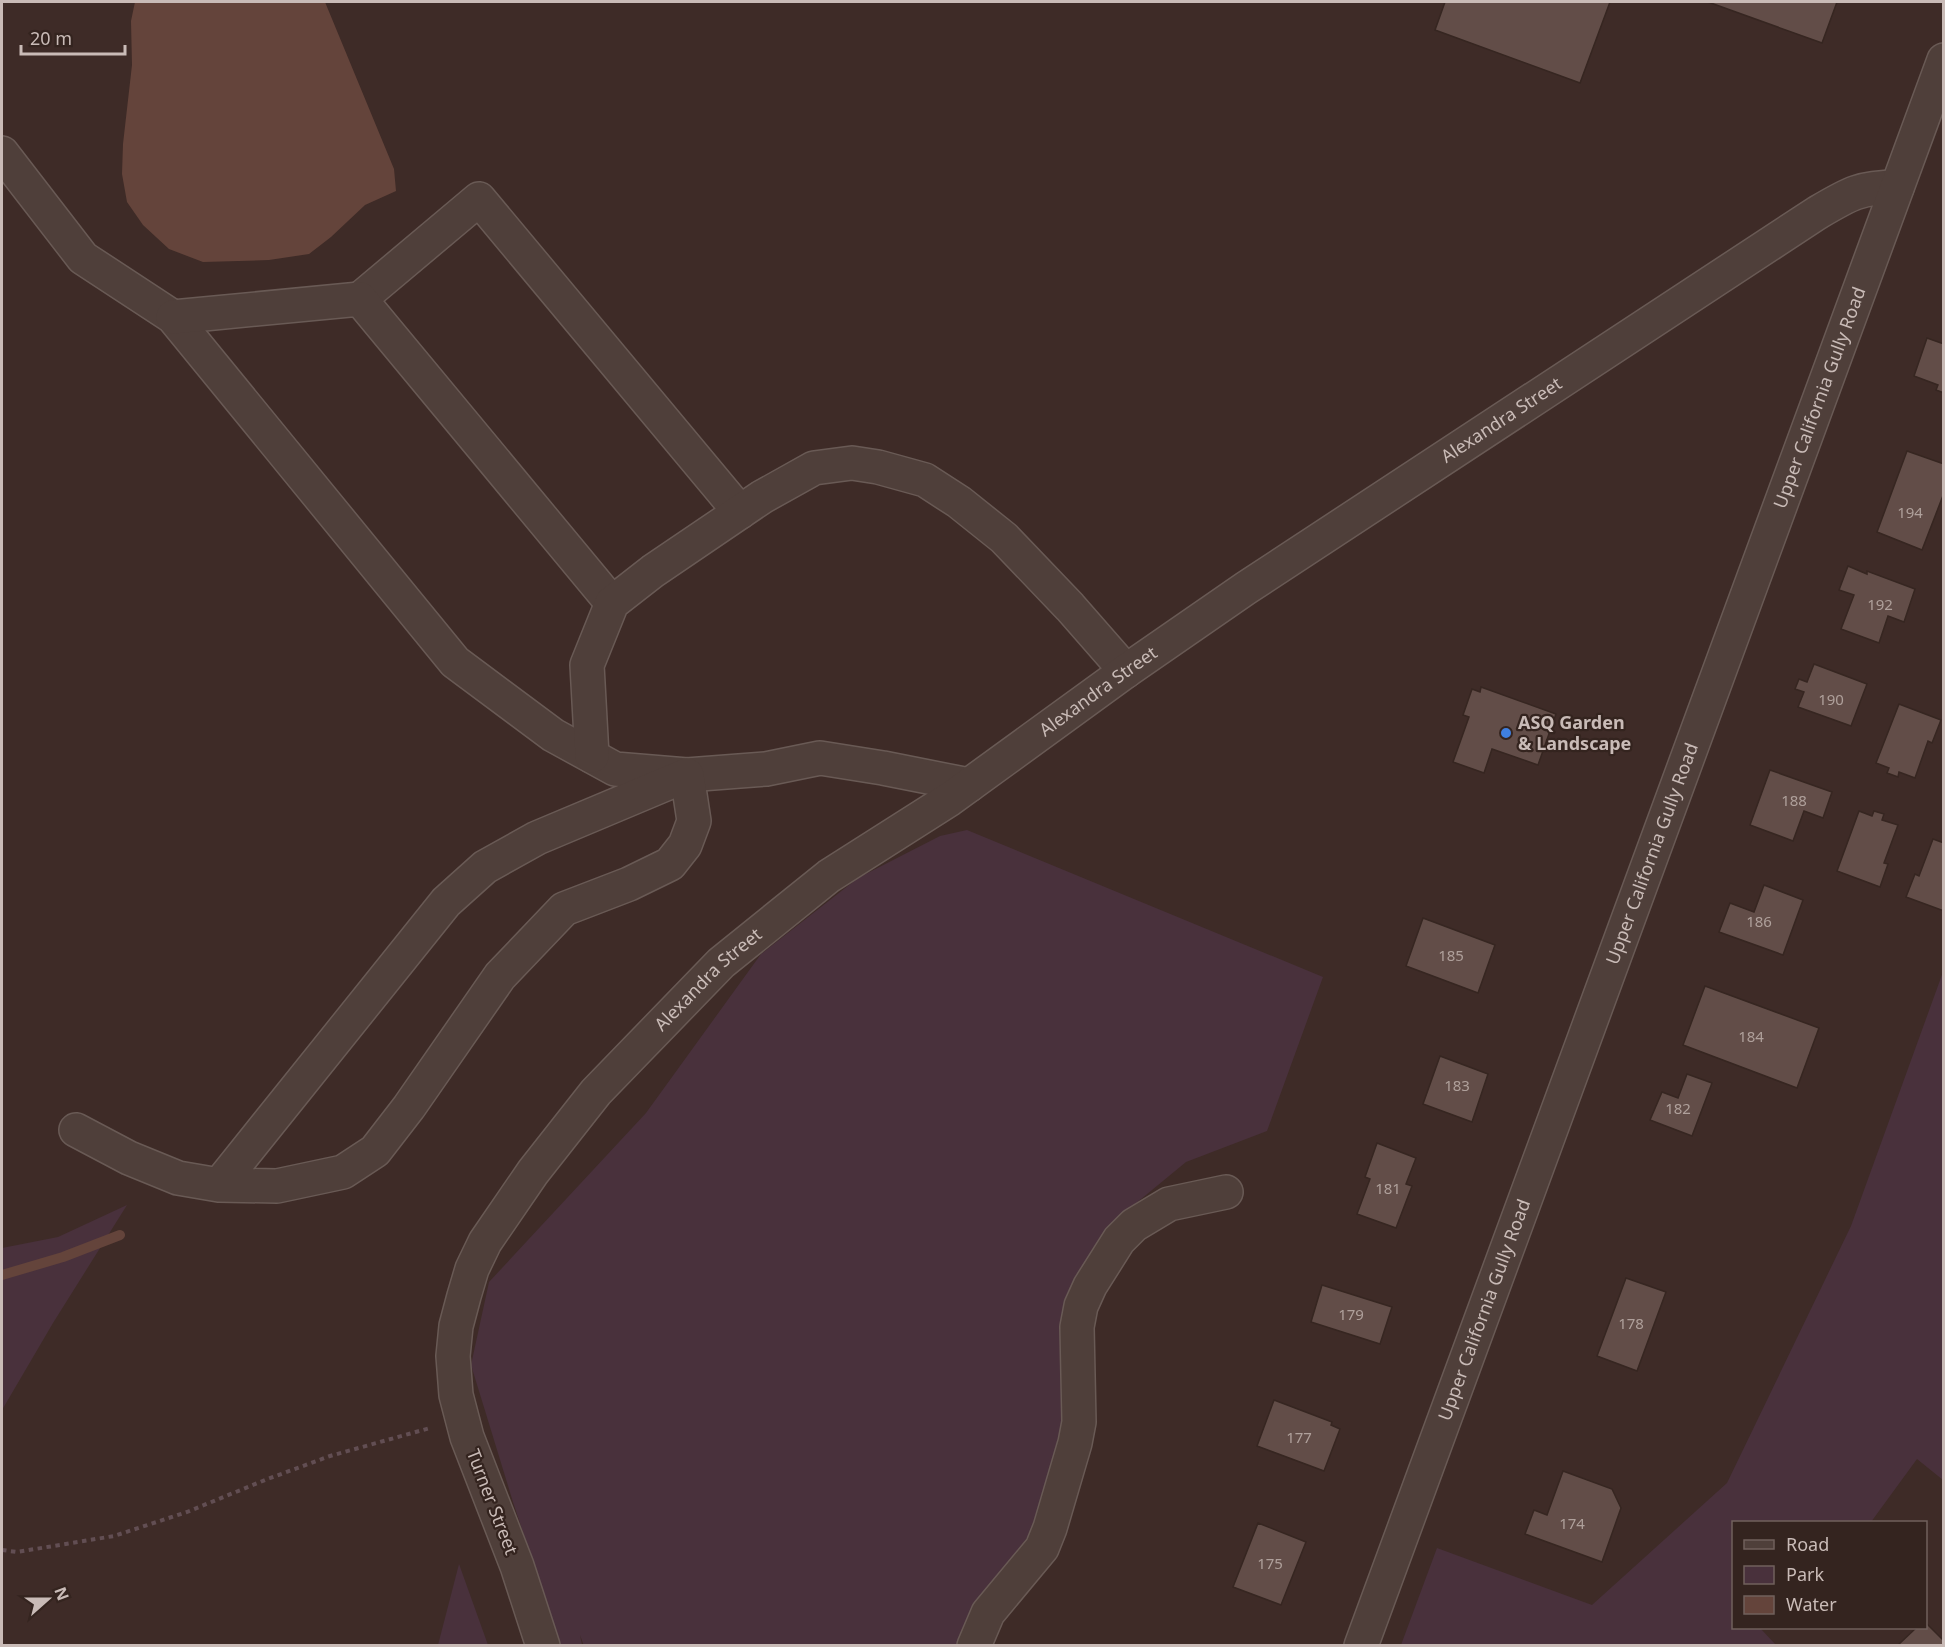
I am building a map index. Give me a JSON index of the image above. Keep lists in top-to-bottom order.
{
  "streets": {
    "street": ["Upper California Gully Road", "Alexandra Street", "Turner Street"]
  },
  "crossings": [
    ["Upper California Gully Road", "Alexandra Street"],
    ["Alexandra Street", "Turner Street"]
  ],
  "places": ["ASQ Garden & Landscape"],
  "house_numbers": [
    "194",
    "192",
    "190",
    "188",
    "186",
    "185",
    "184",
    "183",
    "182",
    "181",
    "179",
    "178",
    "177",
    "174",
    "175"
  ],
  "legend": ["Road", "Park", "Water"],
  "scale_bar": "20 m",
  "north": "right"
}
